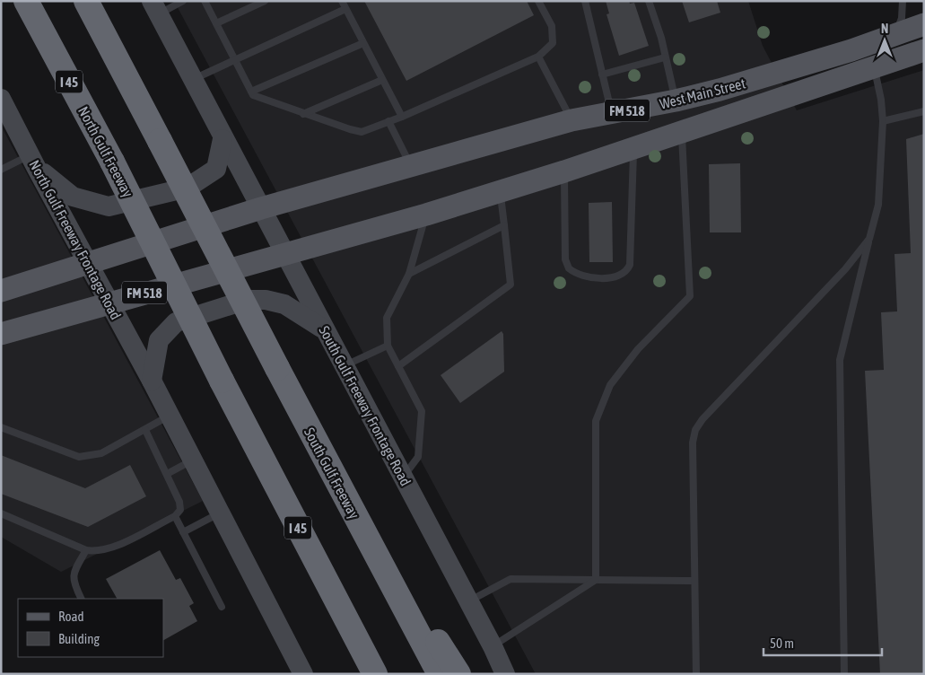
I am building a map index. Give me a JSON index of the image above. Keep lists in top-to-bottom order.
{
  "streets": {
    "highway": ["I 45", "North Gulf Freeway", "South Gulf Freeway"],
    "main road": [
      "West Main Street",
      "FM 518",
      "North Gulf Freeway Frontage Road",
      "South Gulf Freeway Frontage Road"
    ]
  },
  "crossings": [
    ["West Main Street", "FM 518"],
    ["FM 518", "North Gulf Freeway Frontage Road"],
    ["FM 518", "South Gulf Freeway Frontage Road"]
  ],
  "legend": ["Road", "Building"],
  "scale_bar": "50 m",
  "north": "top"
}
